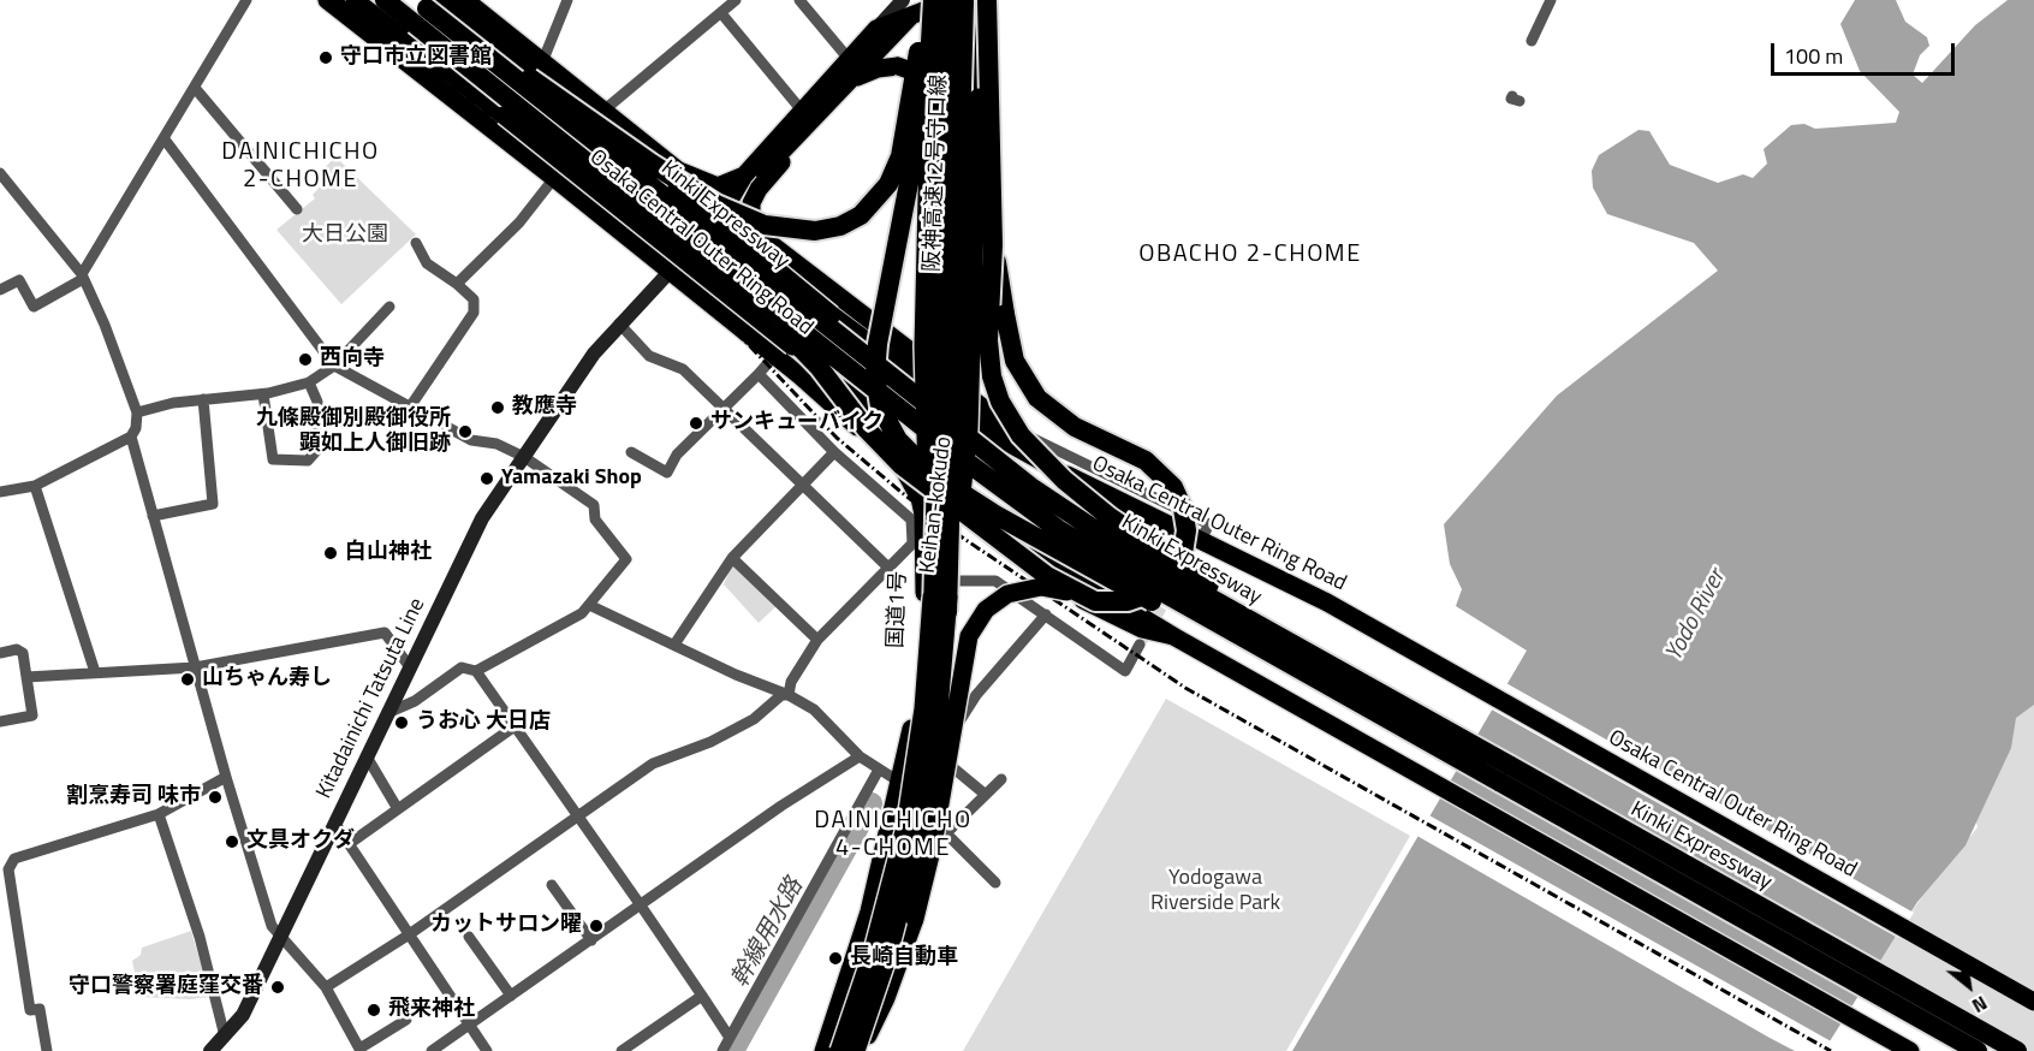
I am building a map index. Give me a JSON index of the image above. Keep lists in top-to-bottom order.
{
  "streets": {
    "highway": ["阪神高速12号守口線", "Kinki Expressway"],
    "main road": [
      "Osaka Central Outer Ring Road",
      "Keihan-kokudo",
      "国道1号",
      "Kitadainichi Tatsuta Line"
    ]
  },
  "crossings": [
    ["Kinki Expressway", "Osaka Central Outer Ring Road"],
    ["Keihan-kokudo", "国道1号"],
    ["Keihan-kokudo", "Kitadainichi Tatsuta Line"],
    ["国道1号", "Kitadainichi Tatsuta Line"]
  ],
  "districts": ["DAINICHICHO 2-CHOME", "OBACHO 2-CHOME", "DAINICHICHO 4-CHOME"],
  "water": ["Yodo River", "幹線用水路"],
  "parks": ["大日公園", "Yodogawa Riverside Park"],
  "places": [
    "守口市立図書館",
    "西向寺",
    "教應寺",
    "サンキューバイク",
    "九條殿御別殿御役所 顕如上人御旧跡",
    "Yamazaki Shop",
    "白山神社",
    "山ちゃん寿し",
    "うお心 大日店",
    "割烹寿司 味市",
    "文具オクダ",
    "カットサロン曜",
    "長崎自動車",
    "守口警察署庭窪交番",
    "飛来神社"
  ],
  "scale_bar": "100 m",
  "north": "bottom right"
}
